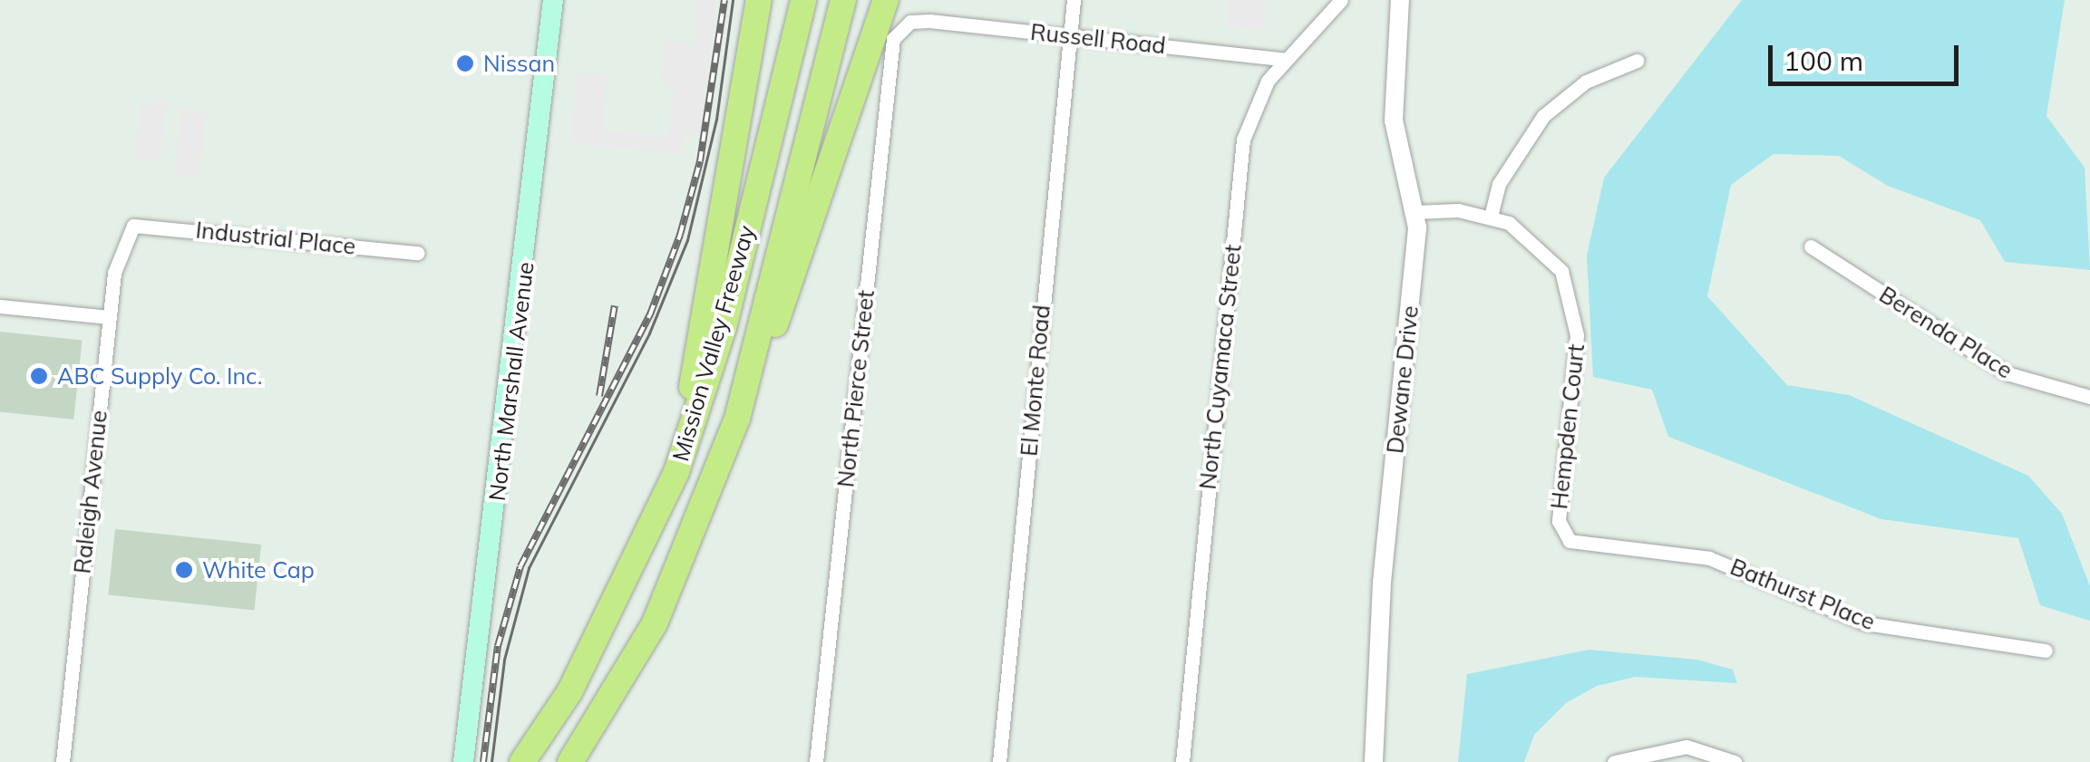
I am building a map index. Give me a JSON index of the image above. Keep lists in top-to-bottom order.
{
  "streets": {
    "highway": ["Mission Valley Freeway"],
    "main road": ["North Marshall Avenue"],
    "street": [
      "Russell Road",
      "Industrial Place",
      "Berenda Place",
      "North Cuyamaca Street",
      "Dewane Drive",
      "El Monte Road",
      "North Pierce Street",
      "Hempden Court",
      "Raleigh Avenue",
      "Bathurst Place"
    ]
  },
  "crossings": [
    ["Russell Road", "North Cuyamaca Street"],
    ["Russell Road", "El Monte Road"],
    ["Russell Road", "North Pierce Street"],
    ["Industrial Place", "Raleigh Avenue"],
    ["Hempden Court", "Bathurst Place"]
  ],
  "places": ["Nissan", "ABC Supply Co. Inc.", "White Cap"],
  "scale_bar": "100 m"
}
